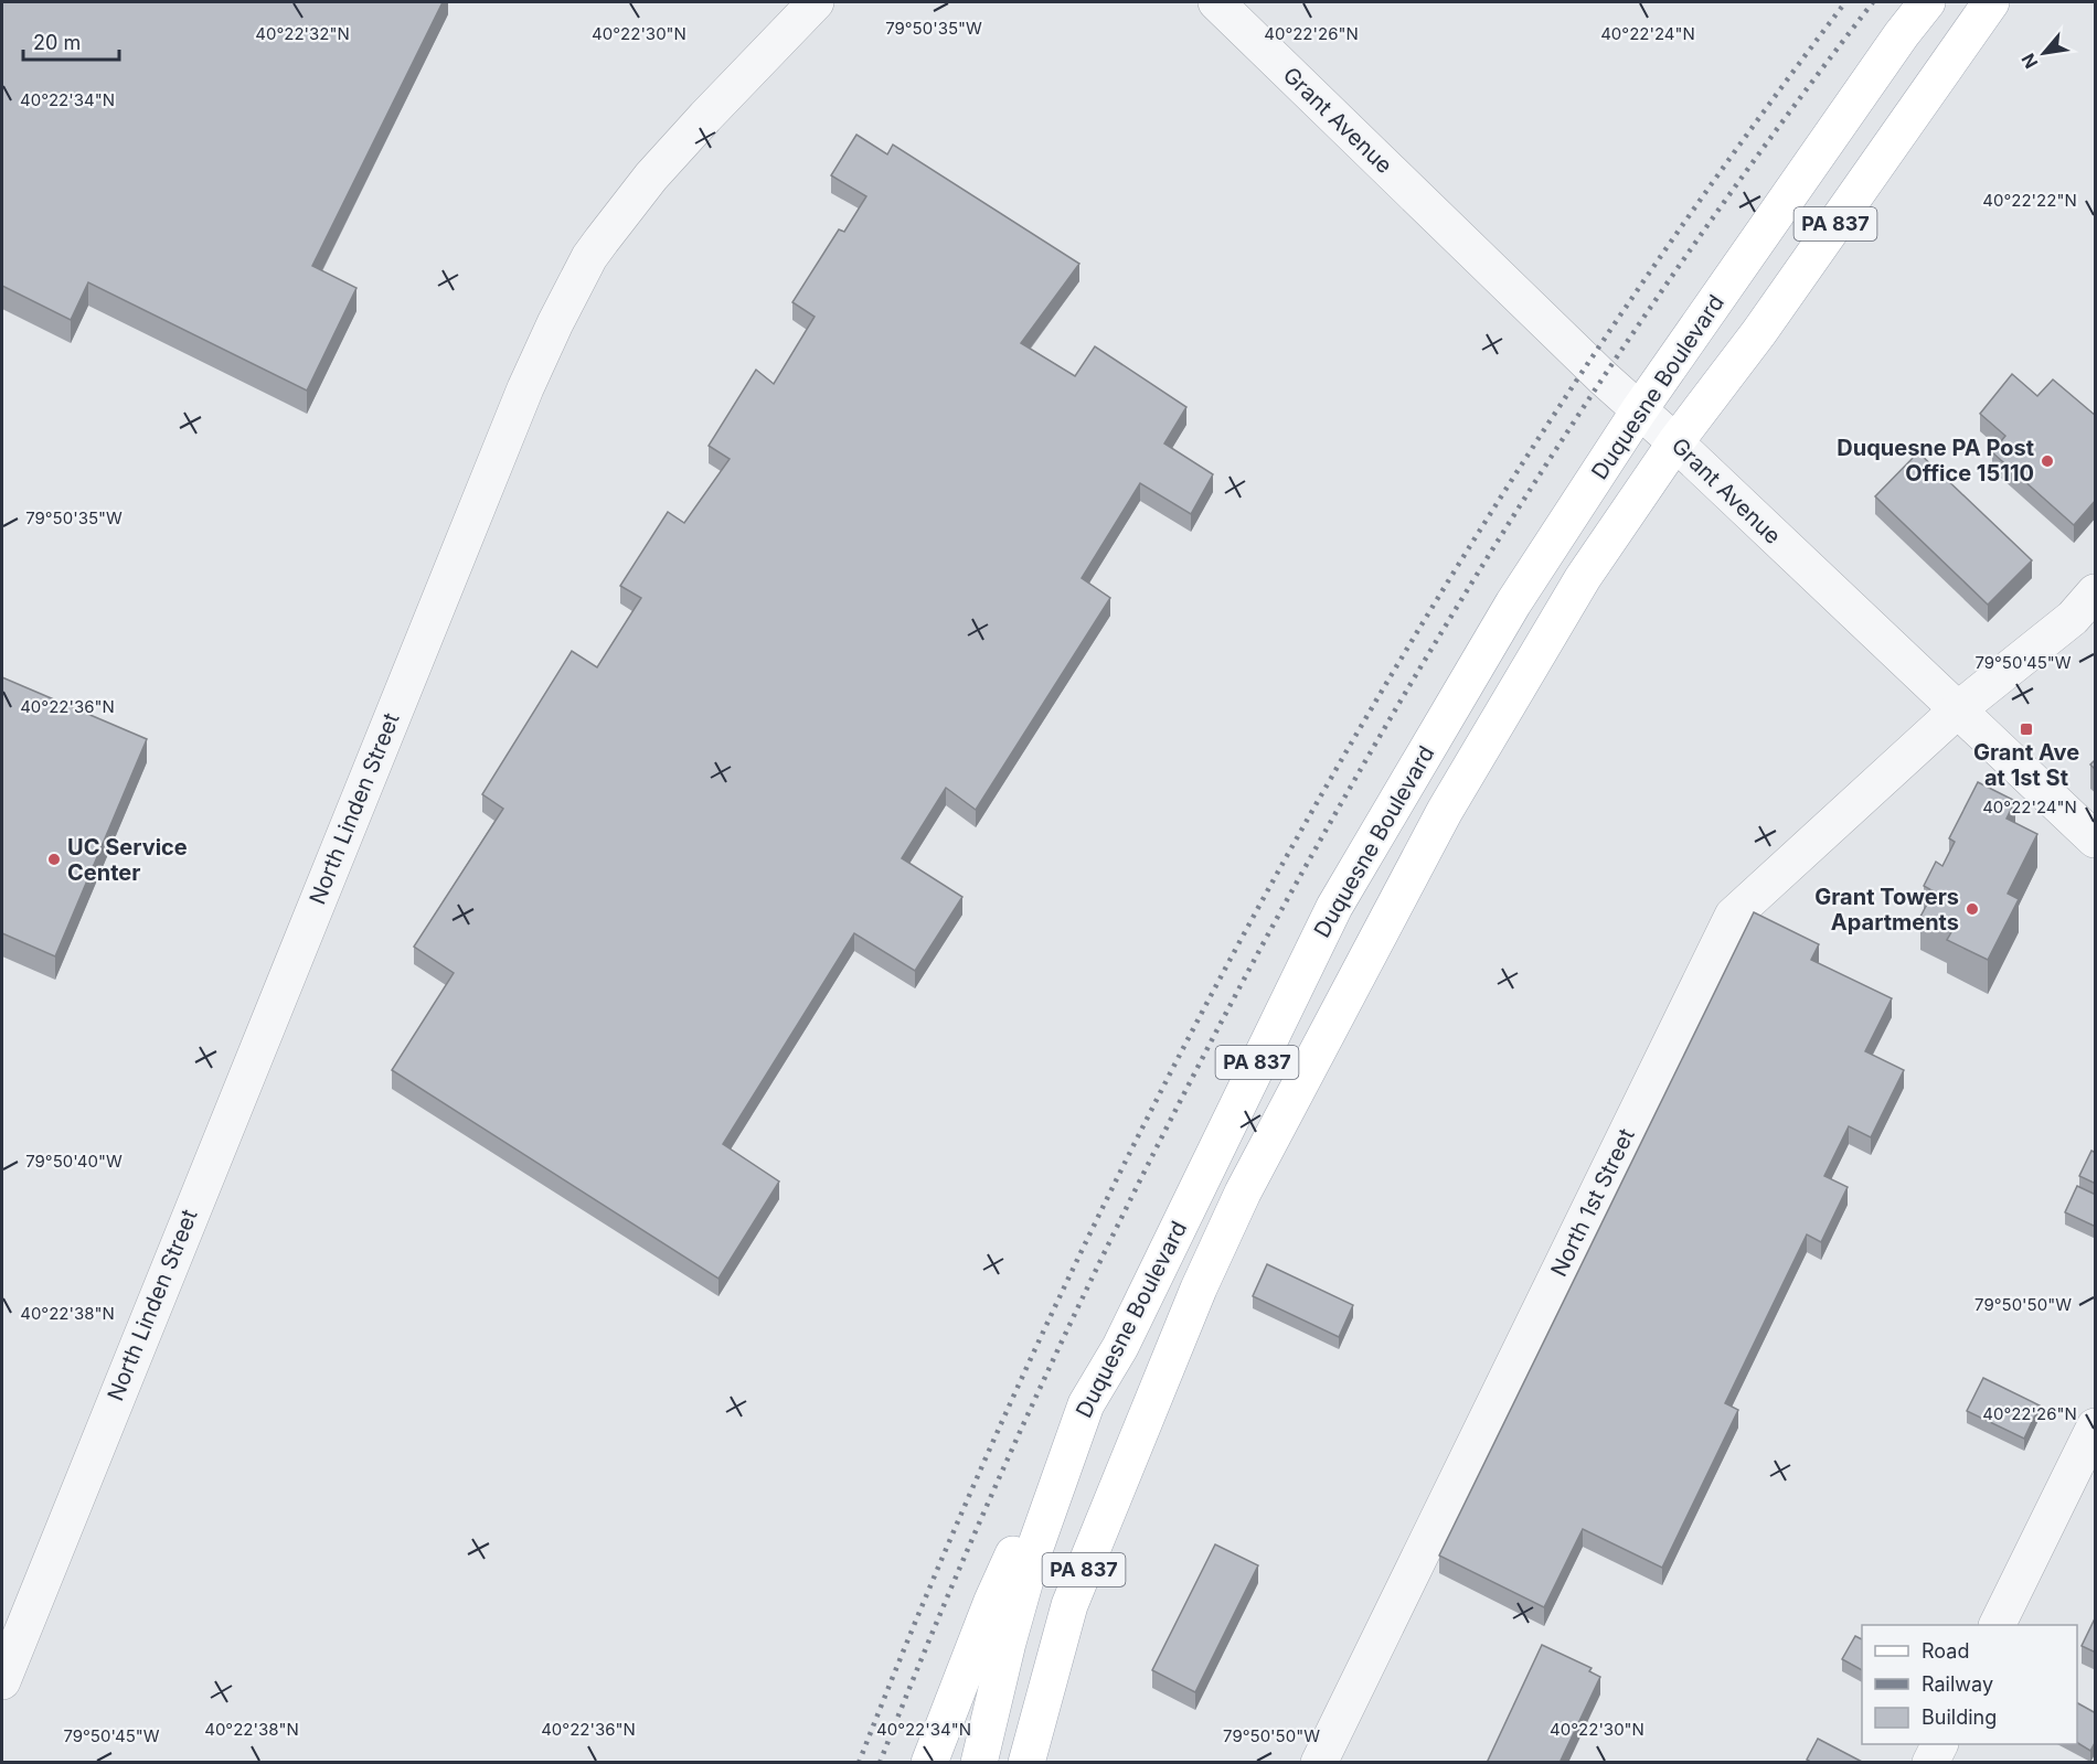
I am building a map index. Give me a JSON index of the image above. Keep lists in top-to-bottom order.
{
  "streets": {
    "main road": ["PA 837", "Duquesne Boulevard"],
    "street": ["Grant Avenue", "North Linden Street", "North 1st Street"]
  },
  "crossings": [
    ["Grant Avenue", "PA 837"],
    ["Grant Avenue", "Duquesne Boulevard"],
    ["Grant Avenue", "North 1st Street"],
    ["PA 837", "Duquesne Boulevard"]
  ],
  "places": {
    "other": ["Duquesne PA Post Office 15110", "UC Service Center", "Grant Towers Apartments"],
    "transit": ["Grant Ave at 1st St"]
  },
  "legend": ["Road", "Railway", "Building"],
  "scale_bar": "20 m",
  "north": "bottom left",
  "coordinates": [
    "79°50'35\"W",
    "40°22'32\"N",
    "40°22'30\"N",
    "40°22'26\"N",
    "40°22'24\"N",
    "40°22'34\"N",
    "40°22'22\"N",
    "79°50'45\"W",
    "40°22'36\"N",
    "79°50'40\"W",
    "79°50'50\"W",
    "40°22'38\"N"
  ]
}
